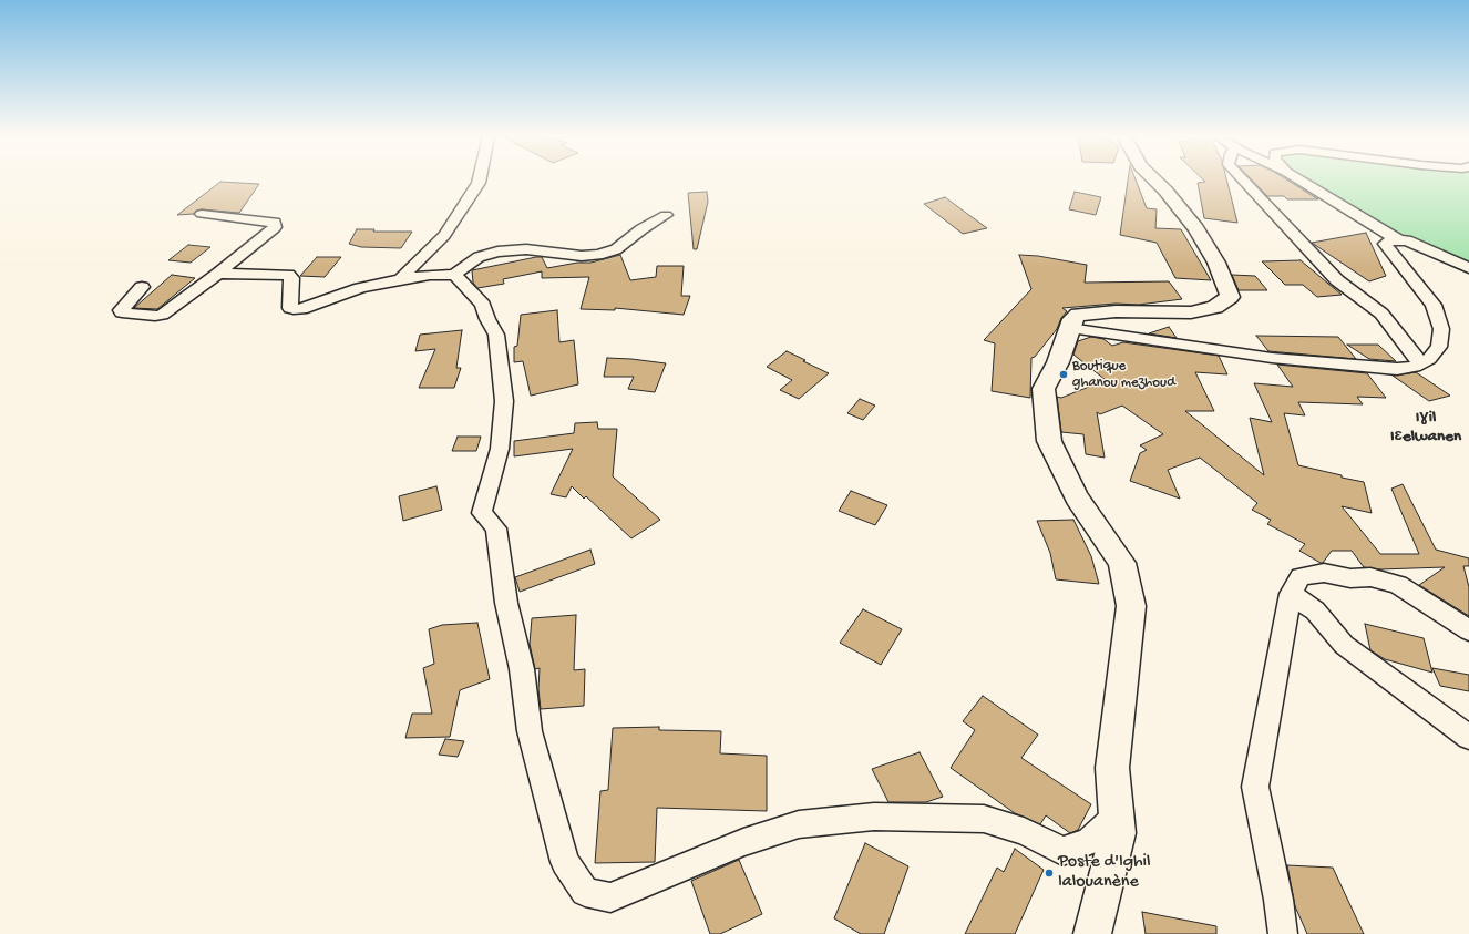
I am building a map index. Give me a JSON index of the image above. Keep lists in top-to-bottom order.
{
  "districts": ["Iɣil Iɛelwanen"],
  "places": ["Boutique ghanou mezhoud", "Poste d'Ighil Ialouanène"]
}
